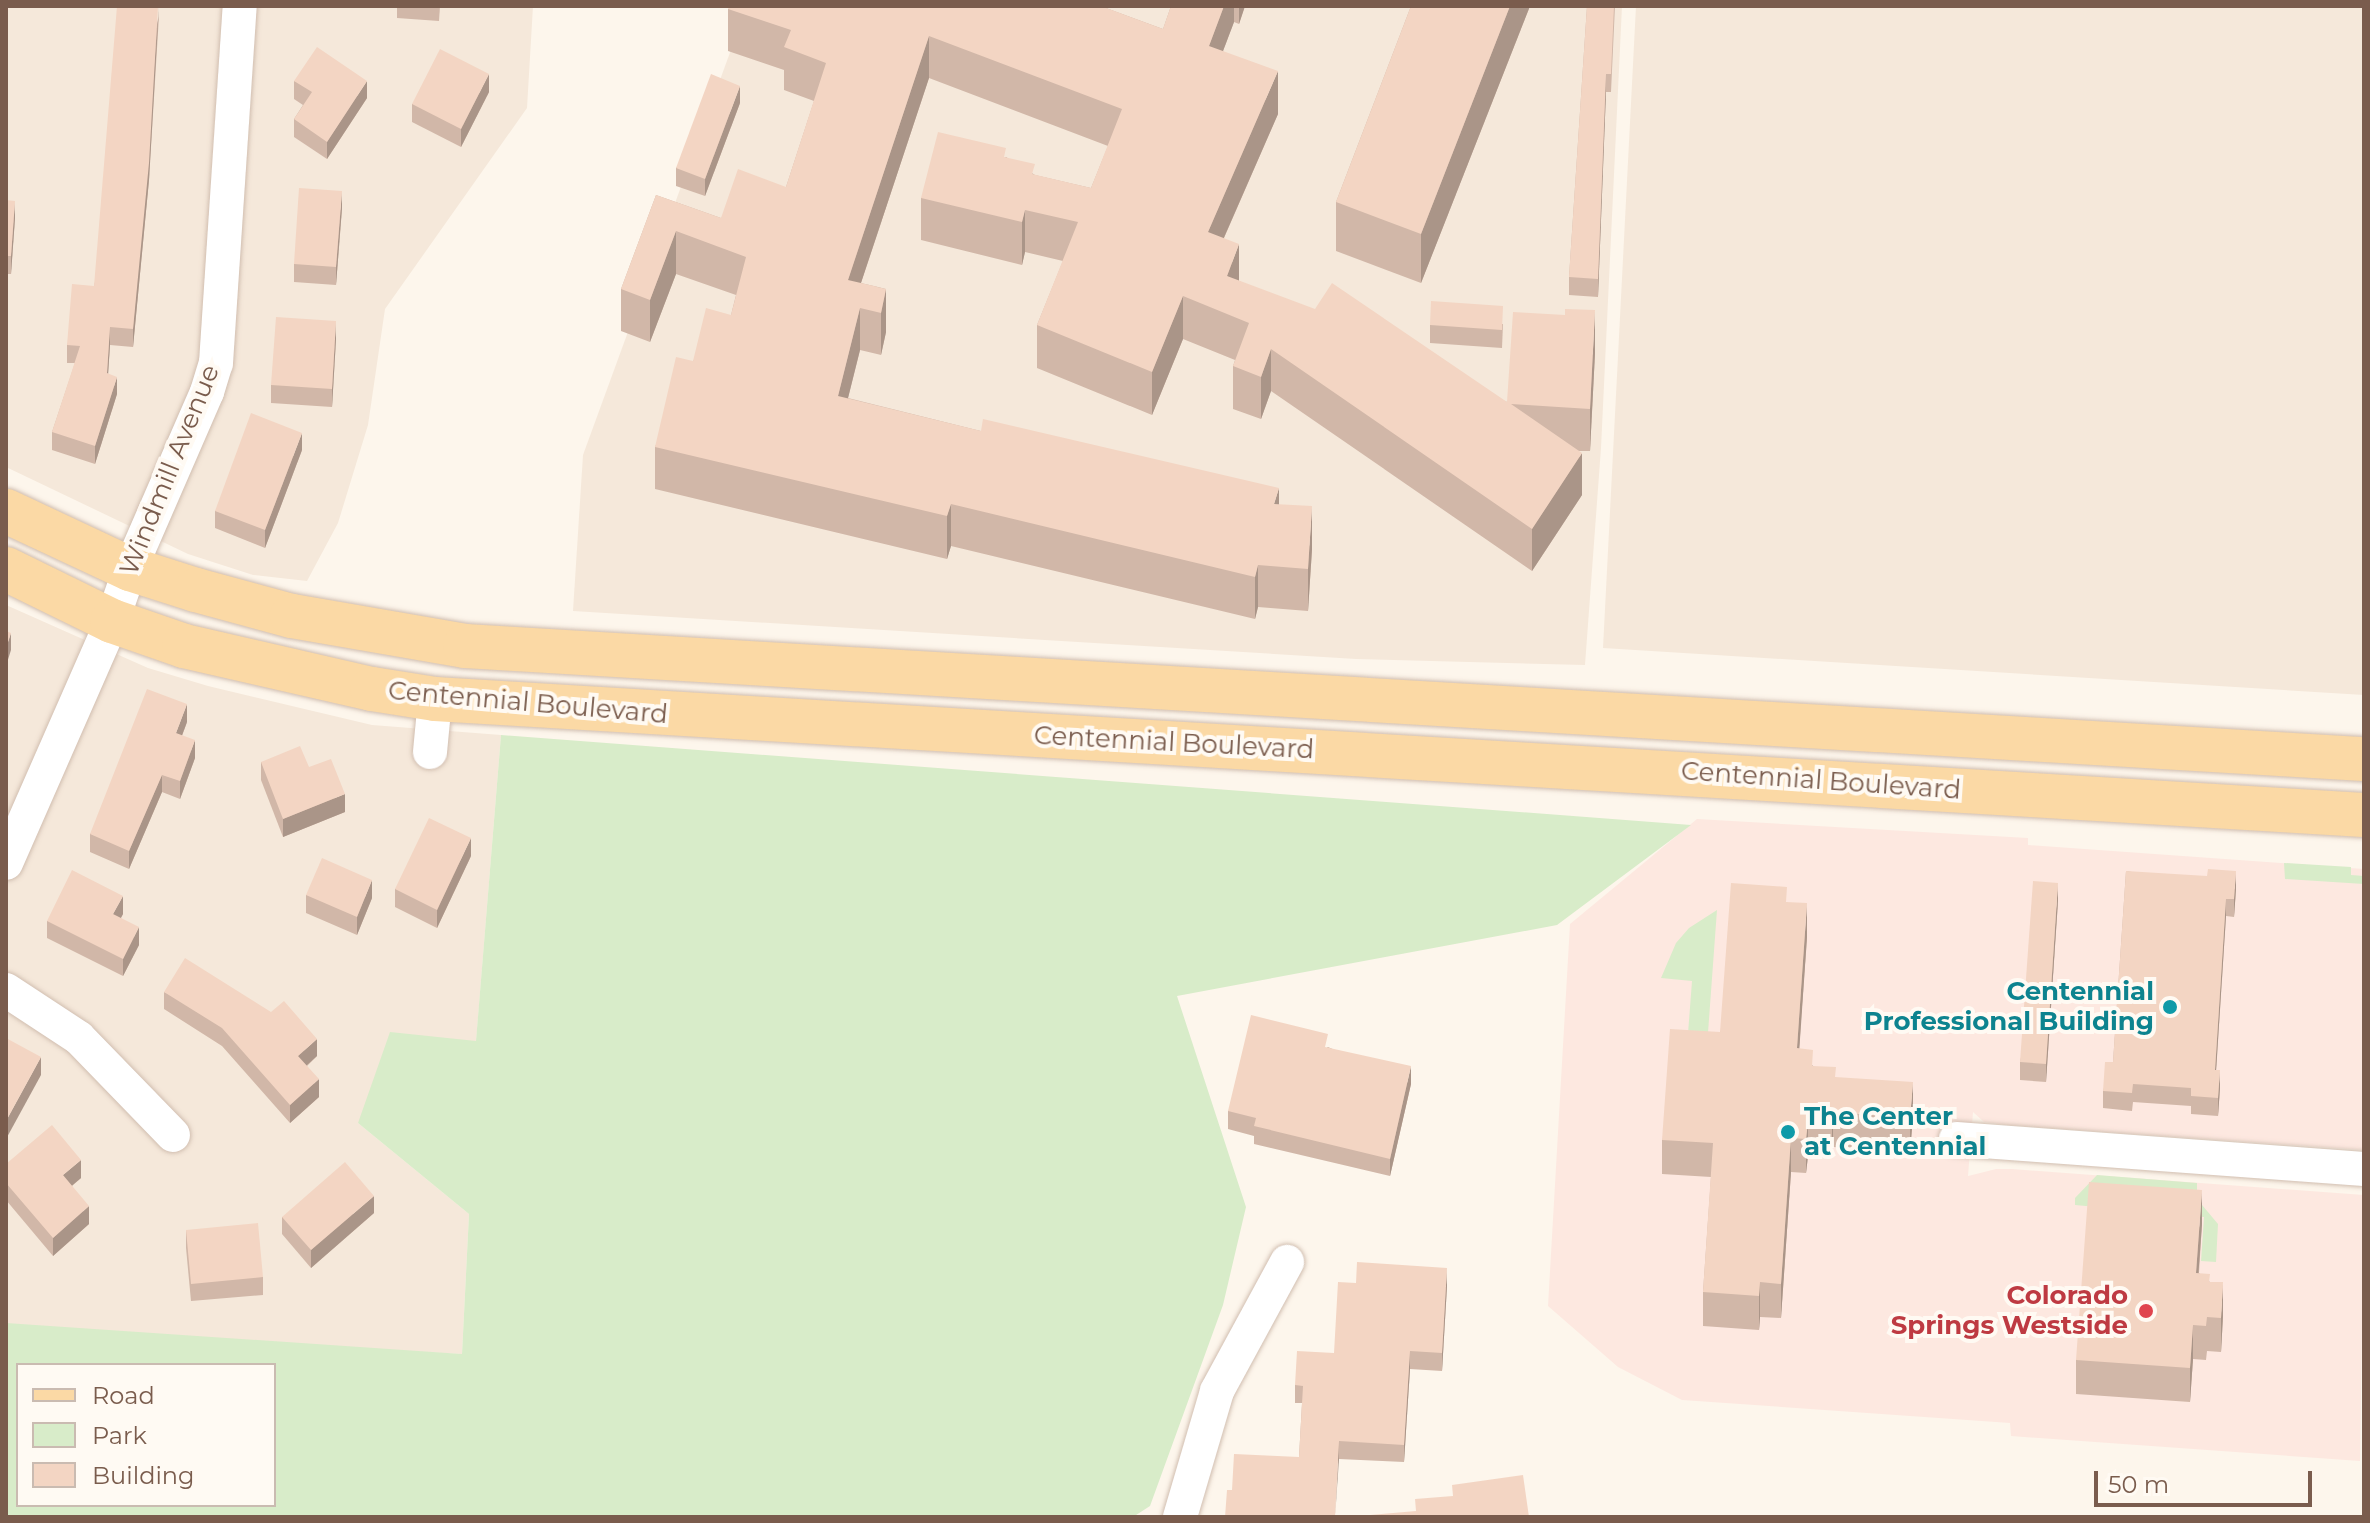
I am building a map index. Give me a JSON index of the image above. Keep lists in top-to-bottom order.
{
  "streets": {
    "main road": ["Centennial Boulevard"],
    "street": ["Windmill Avenue"]
  },
  "crossings": [
    ["Windmill Avenue", "Centennial Boulevard"]
  ],
  "places": ["Centennial Professional Building", "The Center at Centennial", "Colorado Springs Westside"],
  "legend": ["Road", "Park", "Building"],
  "scale_bar": "50 m"
}
